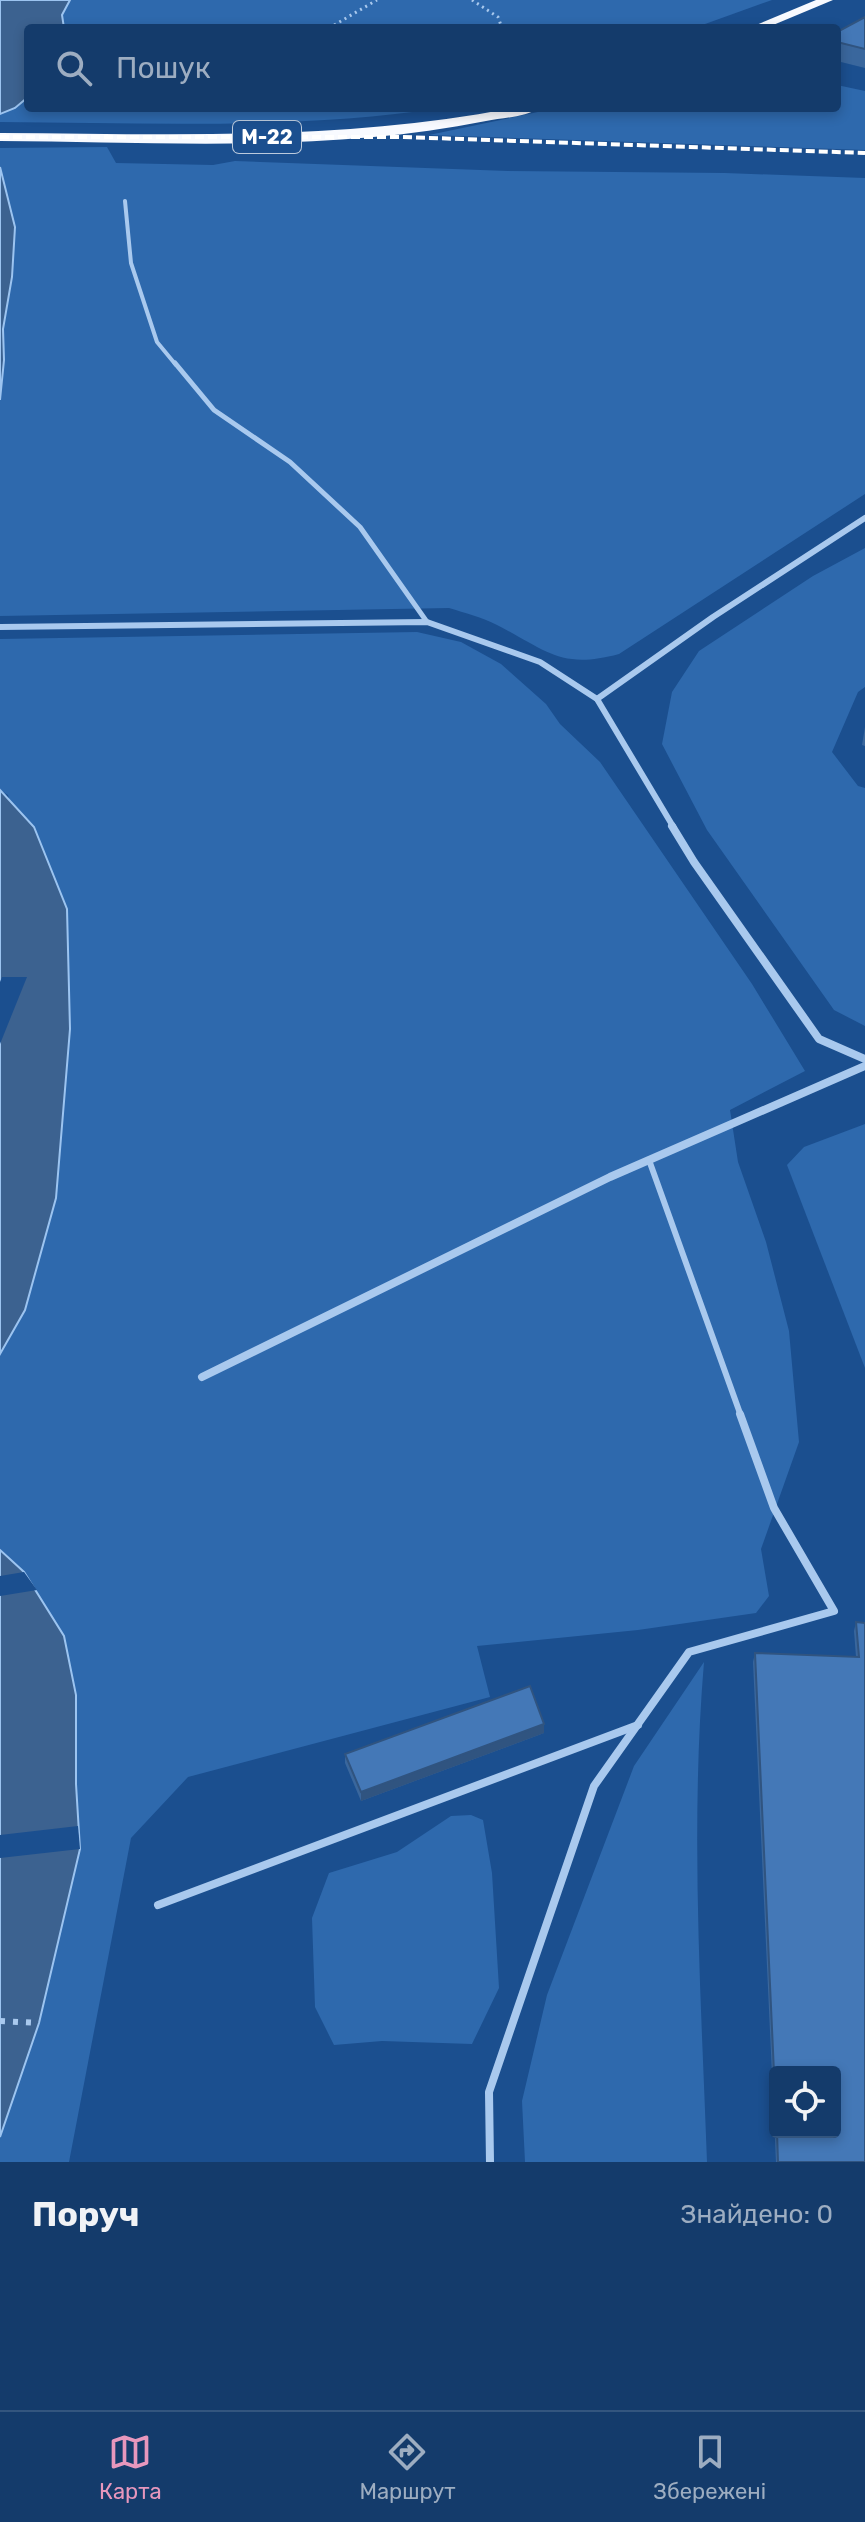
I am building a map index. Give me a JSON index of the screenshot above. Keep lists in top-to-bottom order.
{
  "streets": {
    "highway": ["М-22"]
  },
  "page": {
    "search": "Пошук",
    "heading": ["Поруч", "Знайдено: 0"],
    "nav": ["Карта", "Маршрут", "Збережені"]
  }
}
